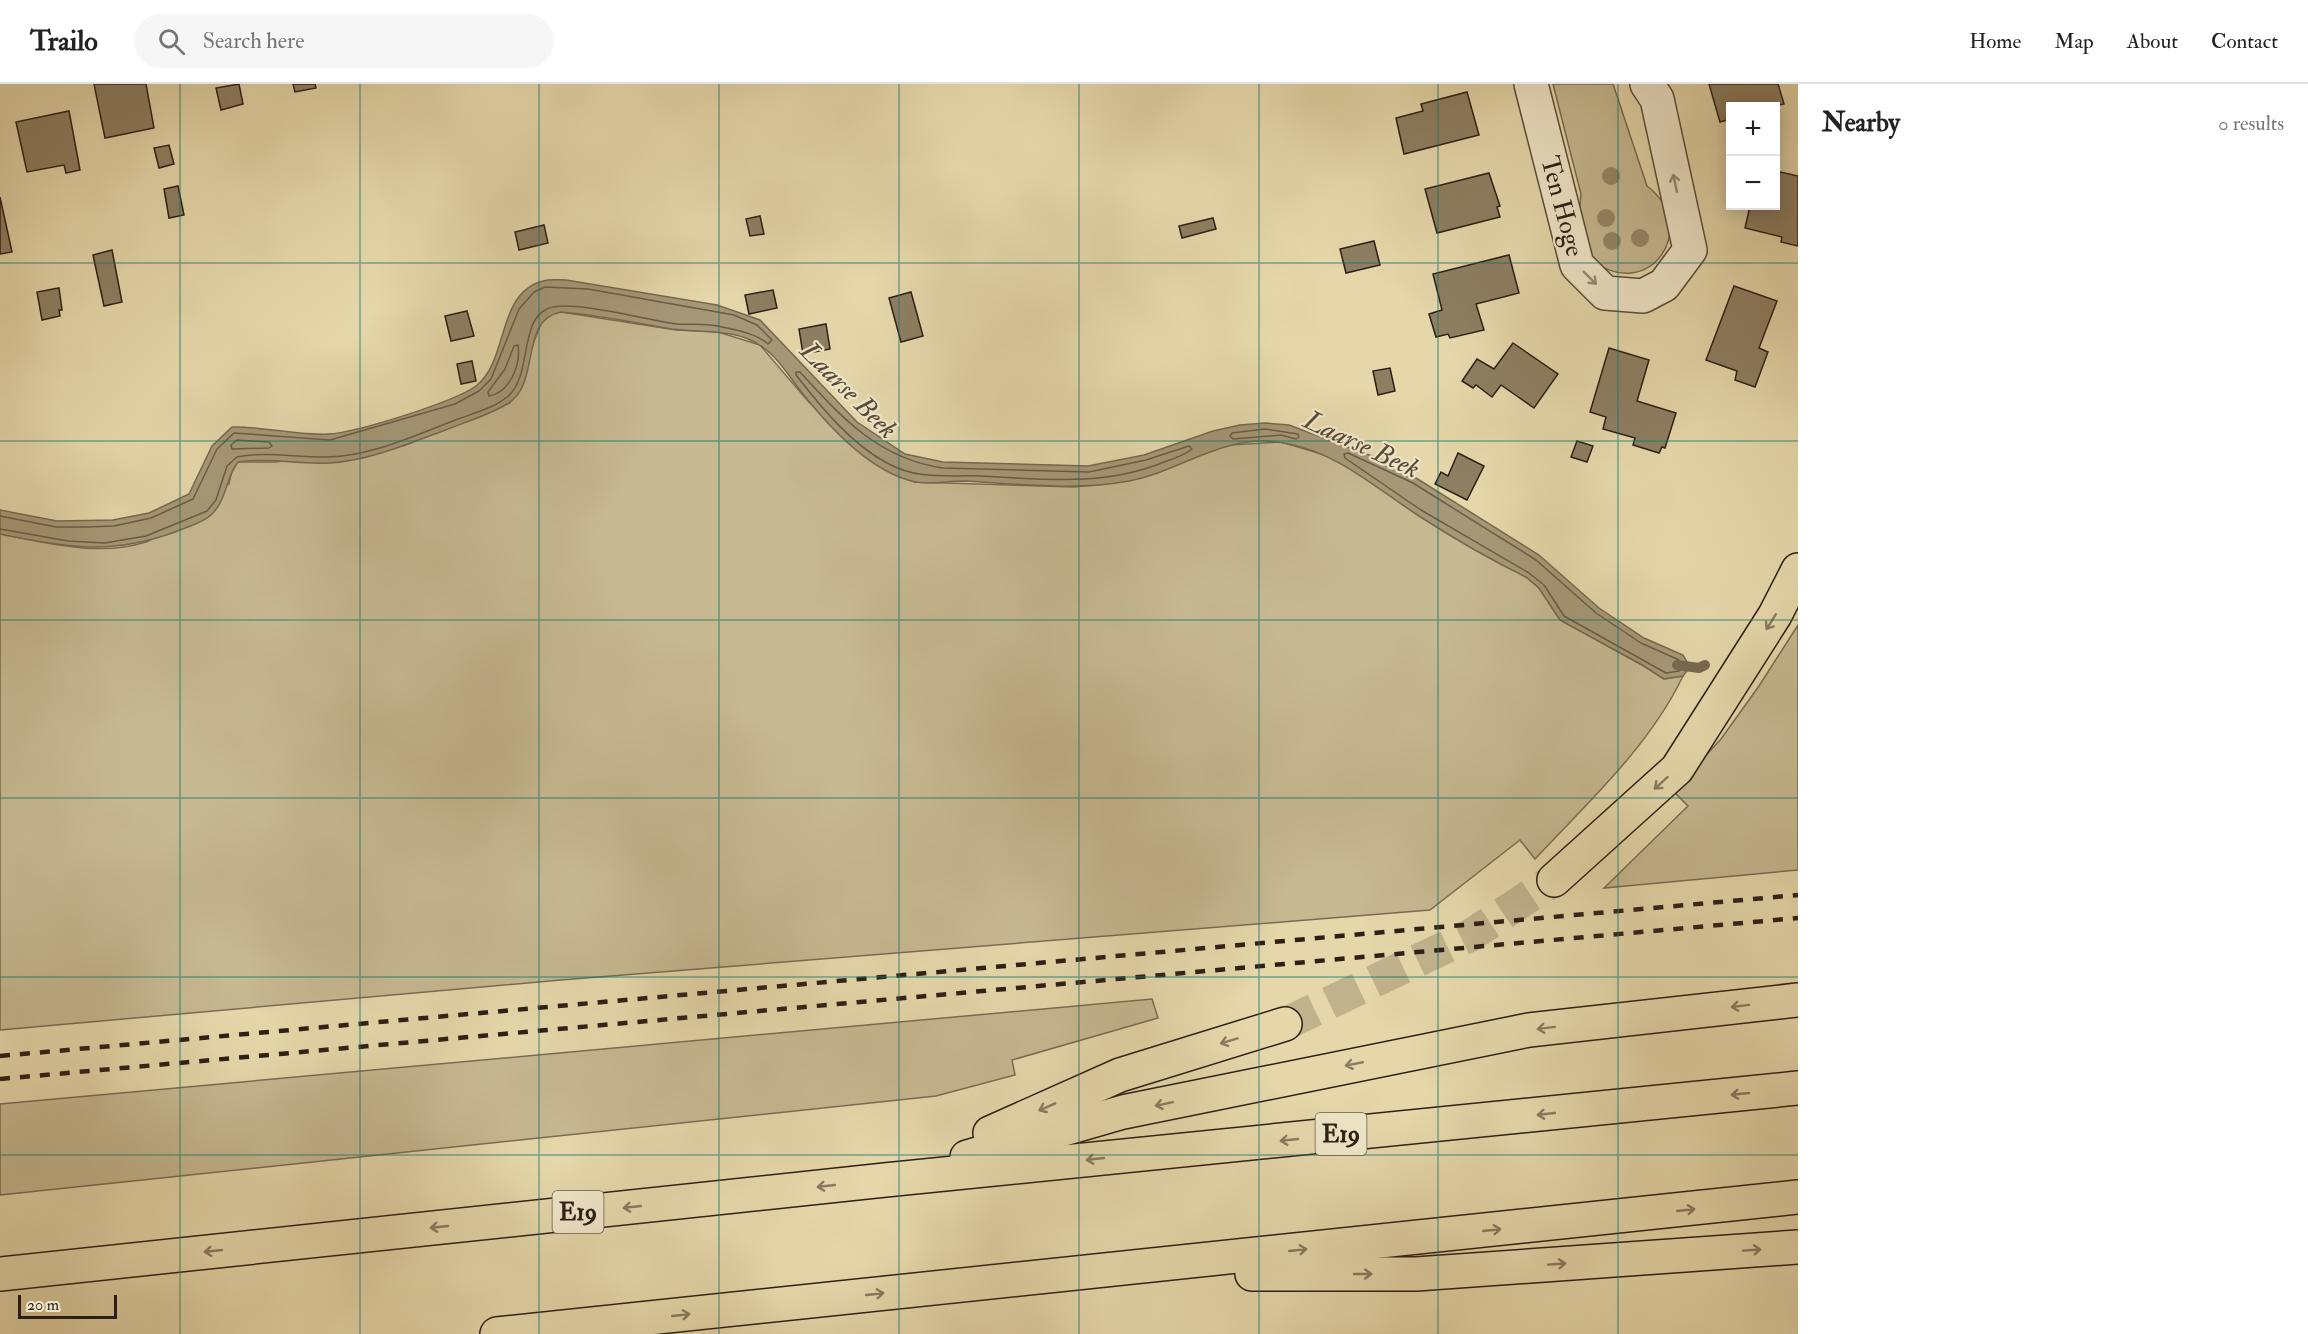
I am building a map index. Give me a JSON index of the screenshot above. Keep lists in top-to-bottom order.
{
  "streets": {
    "highway": ["E19"],
    "street": ["Ten Hoge"]
  },
  "water": ["Laarse Beek"],
  "scale_bar": "20 m",
  "page": {
    "header": "Trailo",
    "search": "Search here",
    "nav": [
      "Home",
      "Map",
      "About",
      "Contact"
    ],
    "heading": ["Nearby", "0 results"],
    "map_buttons": ["+", "−"],
    "scale": "20 m"
  }
}
